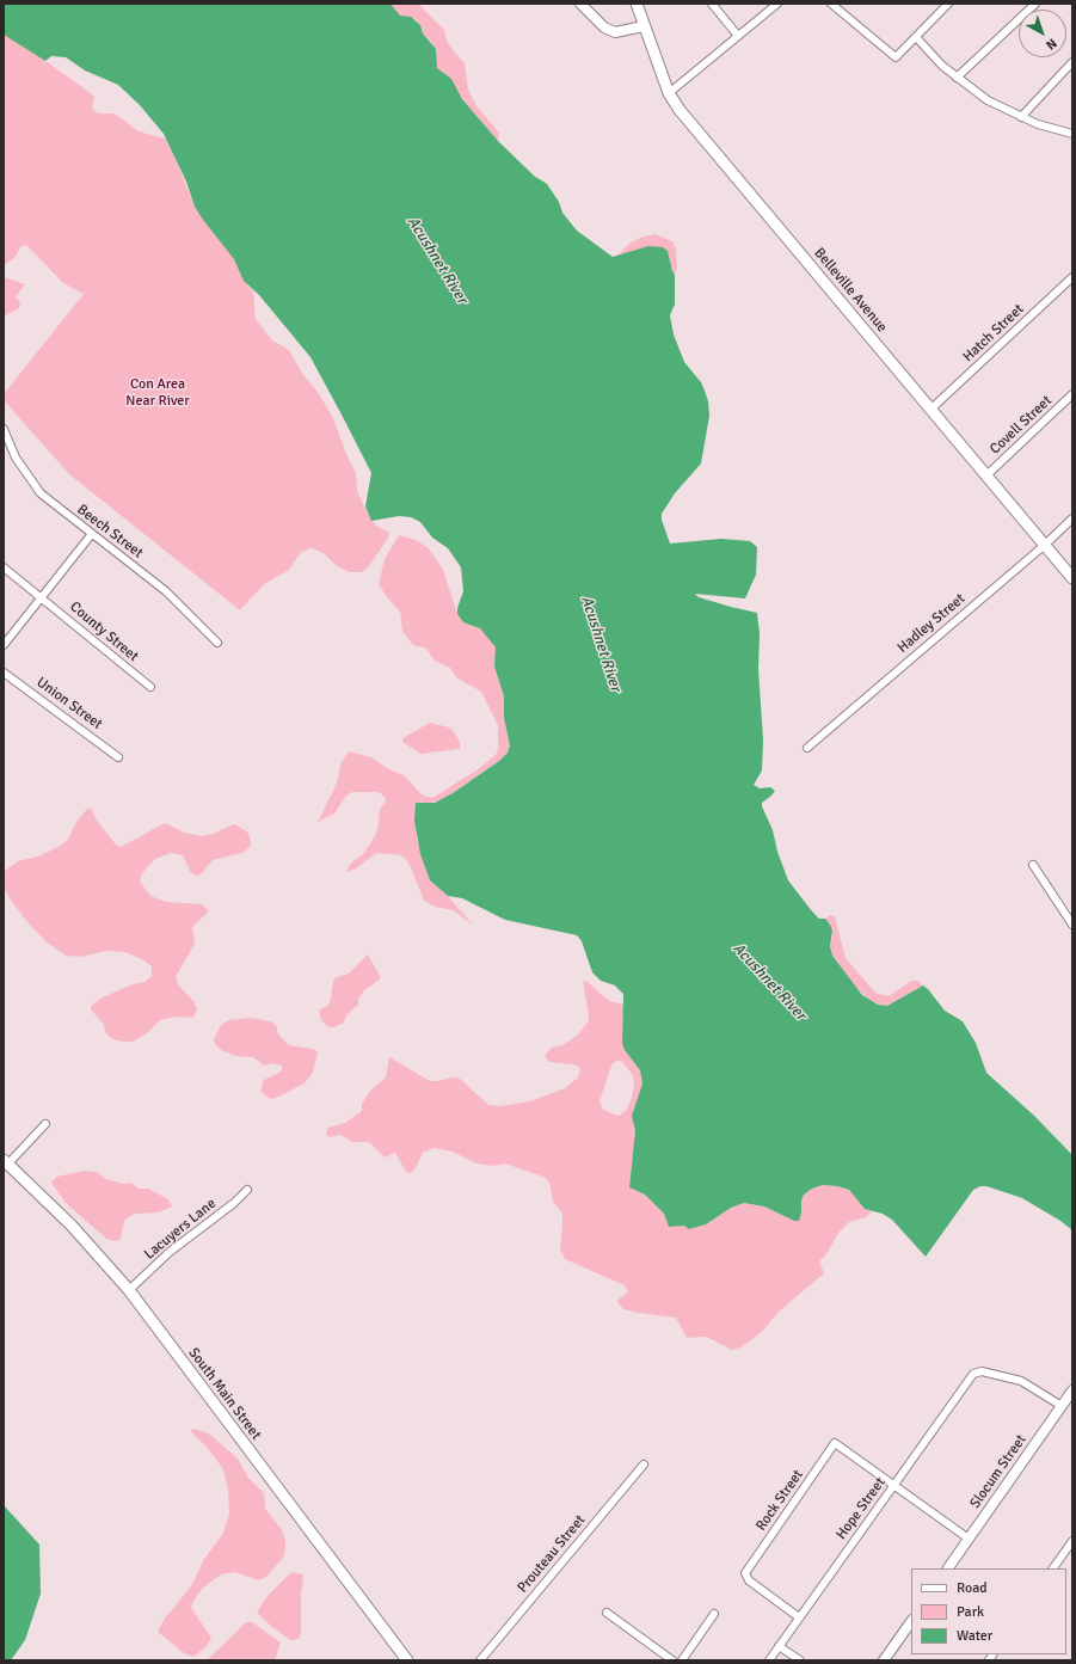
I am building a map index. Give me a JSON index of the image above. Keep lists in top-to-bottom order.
{
  "streets": {
    "main road": ["Belleville Avenue", "South Main Street"],
    "street": [
      "Hatch Street",
      "Covell Street",
      "Beech Street",
      "Hadley Street",
      "County Street",
      "Union Street",
      "Lacuyers Lane",
      "Slocum Street",
      "Rock Street",
      "Hope Street",
      "Prouteau Street"
    ]
  },
  "crossings": [
    ["Belleville Avenue", "Hatch Street"],
    ["Belleville Avenue", "Covell Street"],
    ["Belleville Avenue", "Hadley Street"],
    ["Lacuyers Lane", "South Main Street"],
    ["Slocum Street", "Hope Street"],
    ["Rock Street", "Hope Street"]
  ],
  "water": ["Acushnet River"],
  "parks": ["Con Area Near River"],
  "legend": ["Road", "Park", "Water"],
  "north": "bottom right"
}
